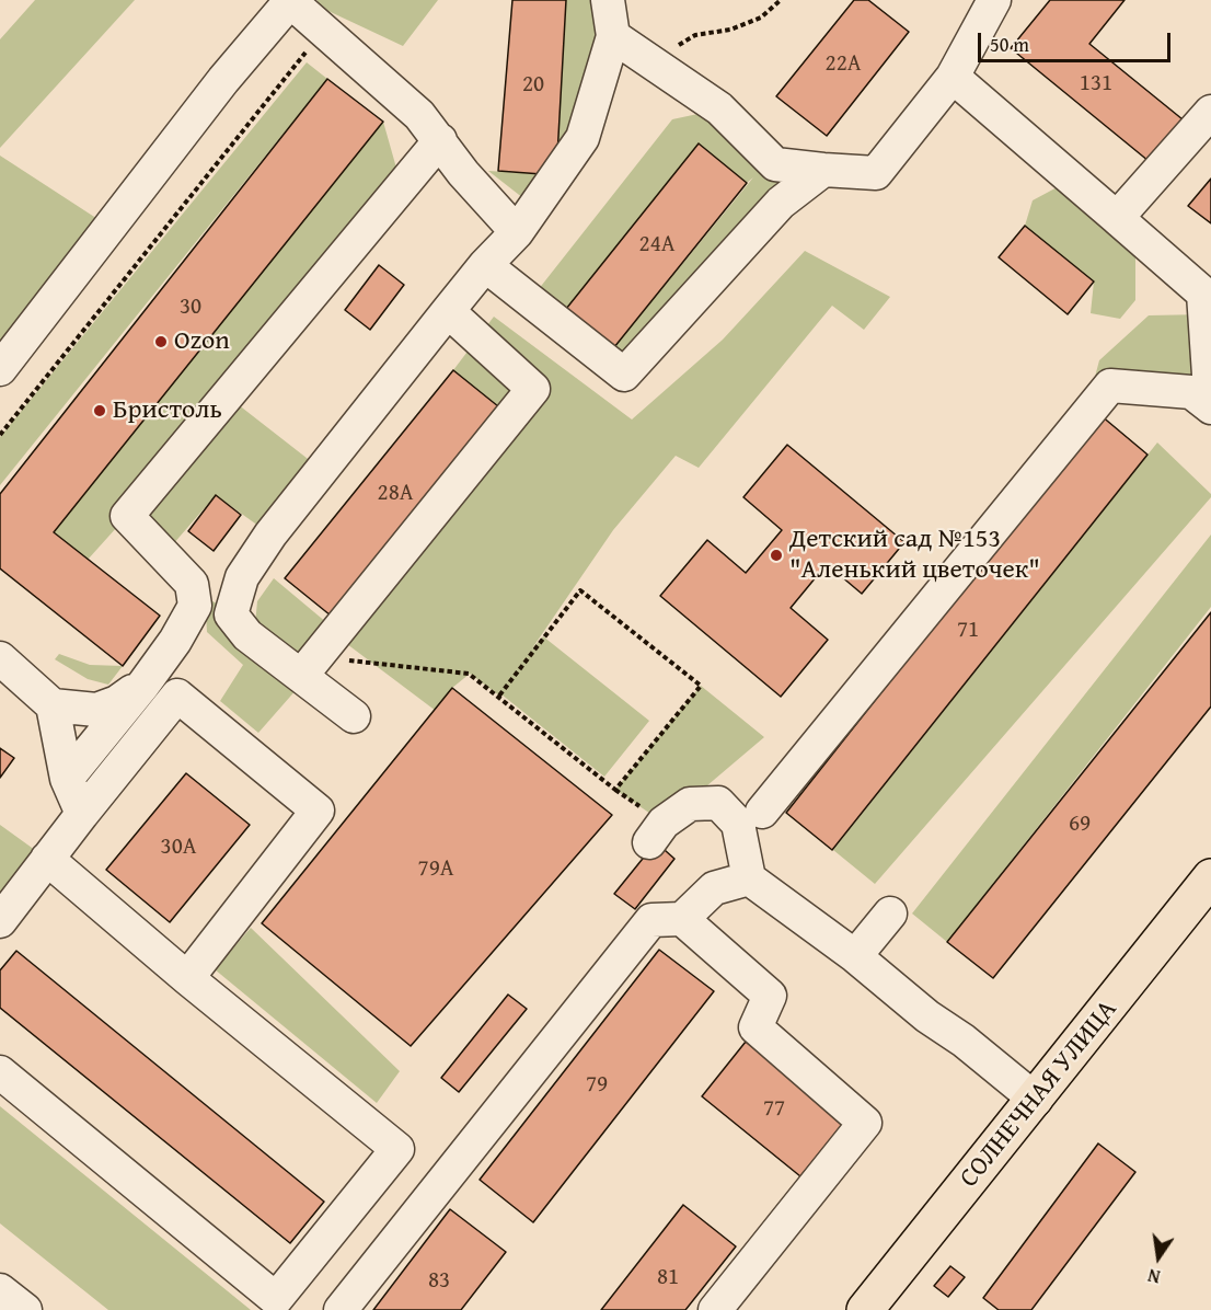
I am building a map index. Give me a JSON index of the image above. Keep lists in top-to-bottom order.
{
  "streets": {
    "main road": ["СОЛНЕЧНАЯ УЛИЦА"]
  },
  "places": ["Ozon", "Бристоль", "Детский сад №153 \"Аленький цветочек\""],
  "house_numbers": [
    "22А",
    "131",
    "20",
    "24А",
    "30",
    "28А",
    "71",
    "69",
    "30А",
    "79А",
    "79",
    "77",
    "81",
    "83"
  ],
  "scale_bar": "50 m",
  "north": "bottom"
}
